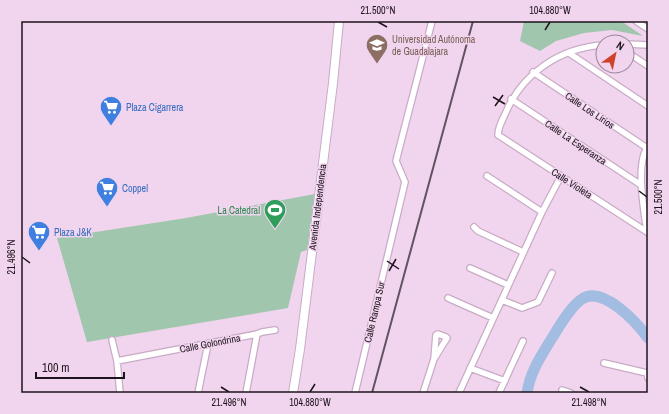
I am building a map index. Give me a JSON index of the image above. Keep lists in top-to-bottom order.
{
  "streets": {
    "main road": ["Avenida Independencia"],
    "street": [
      "Calle Los Lirios",
      "Calle La Esperanza",
      "Calle Violeta",
      "Calle Rampa Sur",
      "Calle Golondrina"
    ]
  },
  "crossings": [
    ["Calle La Esperanza", "Calle Violeta"]
  ],
  "places": {
    "school or university": ["Universidad Autónoma de Guadalajara"],
    "supermarket": ["Plaza Cigarrera", "Coppel", "Plaza J&K"],
    "sports": ["La Catedral"]
  },
  "scale_bar": "100 m",
  "north": "top right",
  "coordinates": [
    "21.500°N",
    "104.880°W",
    "21.496°N",
    "21.498°N"
  ]
}
